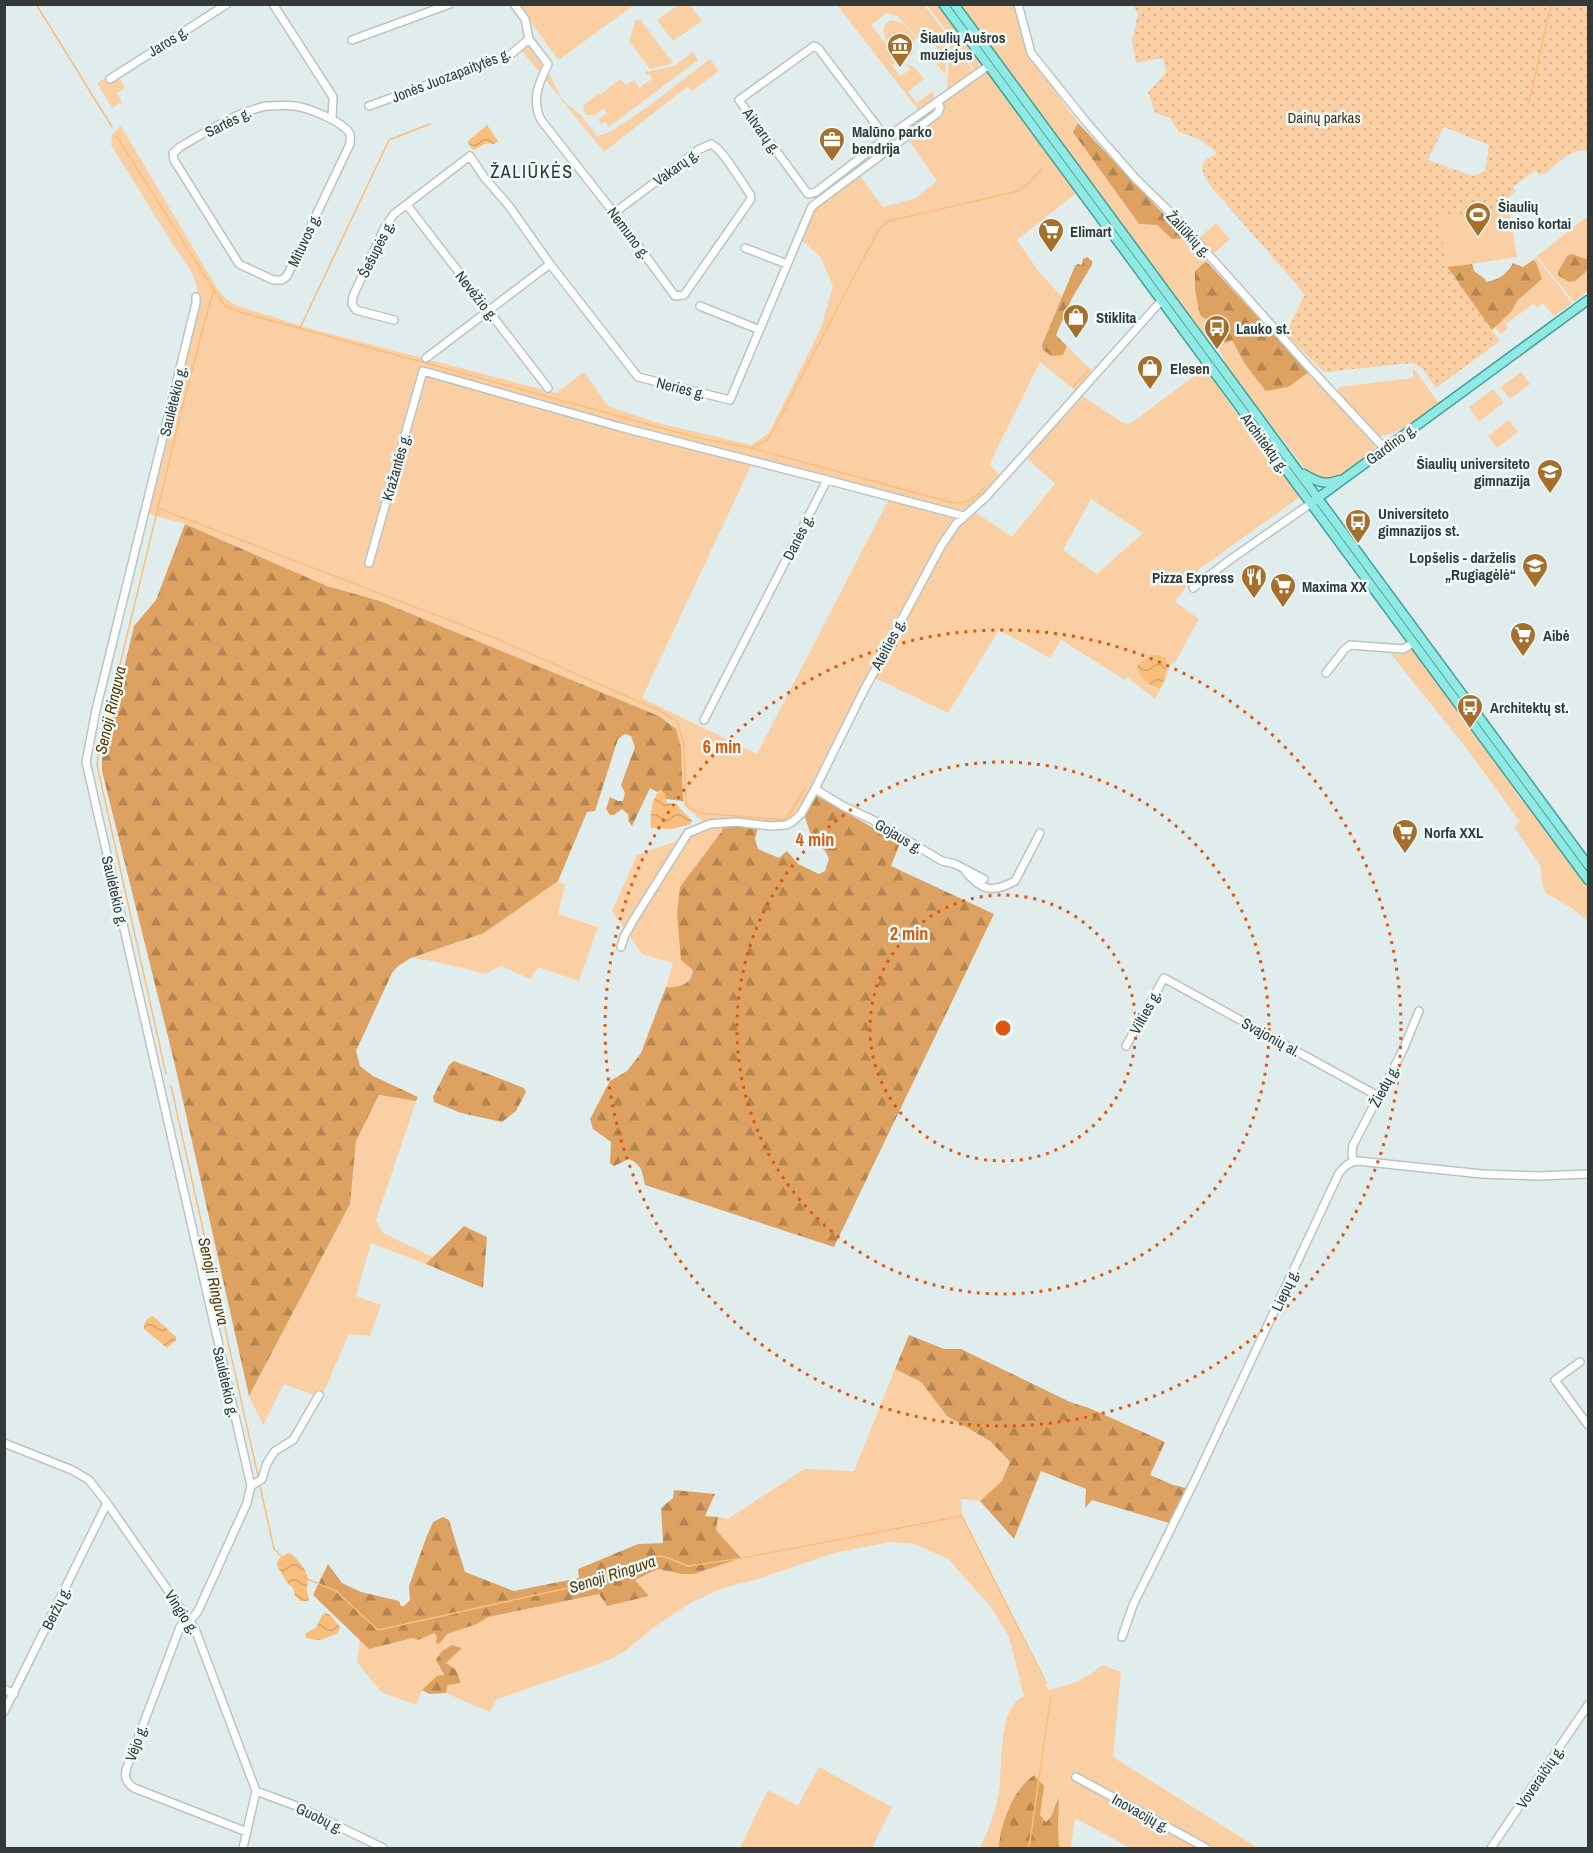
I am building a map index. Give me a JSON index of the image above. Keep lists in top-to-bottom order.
{
  "streets": {
    "main road": ["Architektų g.", "Gardino g."],
    "street": [
      "Jaros g.",
      "Jonės Juozapaitytės g.",
      "Sartės g.",
      "Aitvarų g.",
      "Vakarų g.",
      "Nemuno g.",
      "Žaliūkių g.",
      "Mituvos g.",
      "Šešupės g.",
      "Nevėžio g.",
      "Neries g.",
      "Saulėtekio g.",
      "Kražantės g.",
      "Danės g.",
      "Ateities g.",
      "Gojaus g.",
      "Vilties g.",
      "Svajonių al.",
      "Žiedų g.",
      "Liepų g.",
      "Beržų g.",
      "Vingio g.",
      "Vėjo g.",
      "Voveraičių g.",
      "Inovacijų g.",
      "Guobų g."
    ]
  },
  "crossings": [
    ["Jonės Juozapaitytės g.", "Nemuno g."],
    ["Sartės g.", "Mituvos g."],
    ["Aitvarų g.", "Neries g."],
    ["Aitvarų g.", "Architektų g."],
    ["Vakarų g.", "Nemuno g."],
    ["Žaliūkių g.", "Gardino g."],
    ["Šešupės g.", "Nevėžio g."],
    ["Šešupės g.", "Neries g."],
    ["Architektų g.", "Gardino g."],
    ["Architektų g.", "Ateities g."],
    ["Kražantės g.", "Danės g."],
    ["Ateities g.", "Gojaus g."],
    ["Vilties g.", "Svajonių al."],
    ["Svajonių al.", "Žiedų g."],
    ["Žiedų g.", "Liepų g."],
    ["Beržų g.", "Vingio g."],
    ["Vingio g.", "Vėjo g."],
    ["Vingio g.", "Guobų g."]
  ],
  "districts": ["ŽALIŪKĖS"],
  "water": ["Senoji Ringuva"],
  "parks": ["Dainų parkas"],
  "places": {
    "museum": ["Šiaulių Aušros muziejus"],
    "office": ["Malūno parko bendrija"],
    "sports": ["Šiaulių teniso kortai"],
    "supermarket": [
      "Elimart",
      "Maxima XX",
      "Aibė",
      "Norfa XXL"
    ],
    "shop": ["Stiklita", "Elesen"],
    "bus stop": ["Lauko st.", "Universiteto gimnazijos st.", "Architektų st."],
    "school or university": ["Šiaulių universiteto gimnazija", "Lopšelis - darželis „Rugiagėlė“"],
    "restaurant": ["Pizza Express"]
  },
  "rings": ["6 min", "4 min", "2 min"]
}
